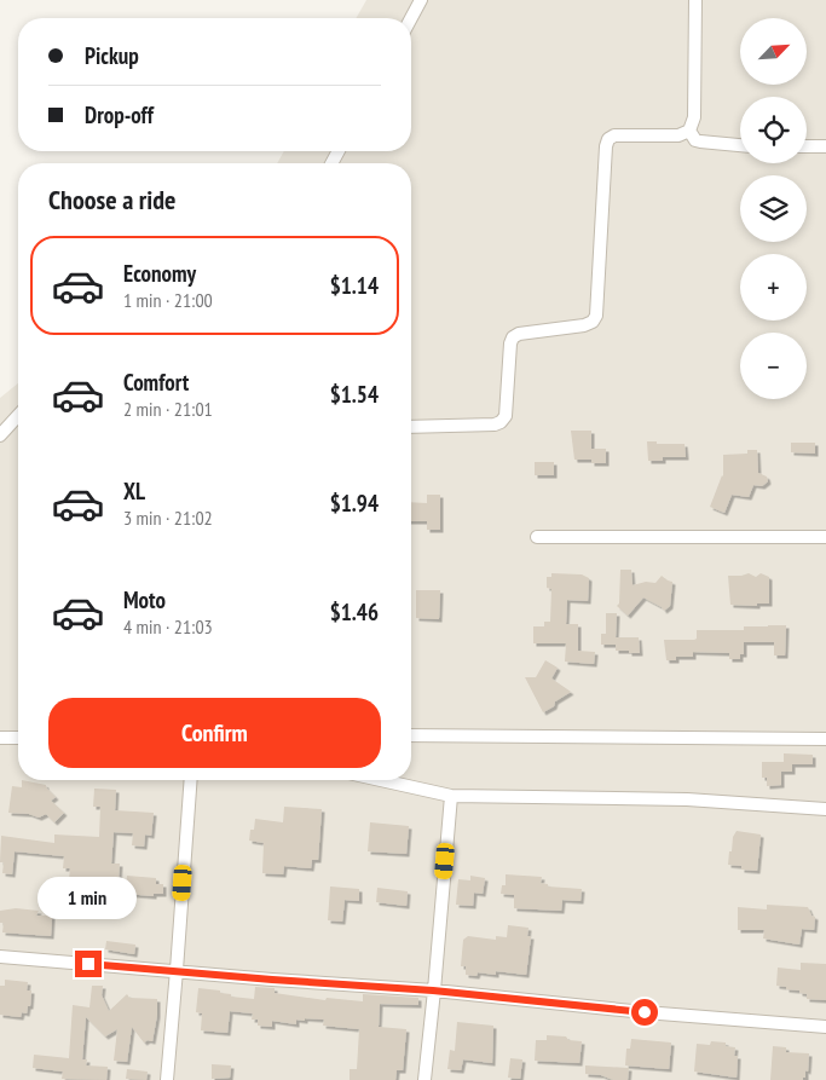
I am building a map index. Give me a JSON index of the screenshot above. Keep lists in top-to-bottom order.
{
  "north": "top right",
  "page": {
    "map_buttons": ["+", "−"],
    "banner": ["Pickup", "Drop-off"],
    "heading": "Choose a ride",
    "list": [
      {
        "name": "Economy",
        "note": "1 min · 21:00",
        "value": "$1.14"
      },
      {
        "name": "Comfort",
        "note": "2 min · 21:01",
        "value": "$1.54"
      },
      {
        "name": "XL",
        "note": "3 min · 21:02",
        "value": "$1.94"
      },
      {
        "name": "Moto",
        "note": "4 min · 21:03",
        "value": "$1.46"
      }
    ],
    "buttons": "Confirm",
    "bubble": "1 min"
  }
}
